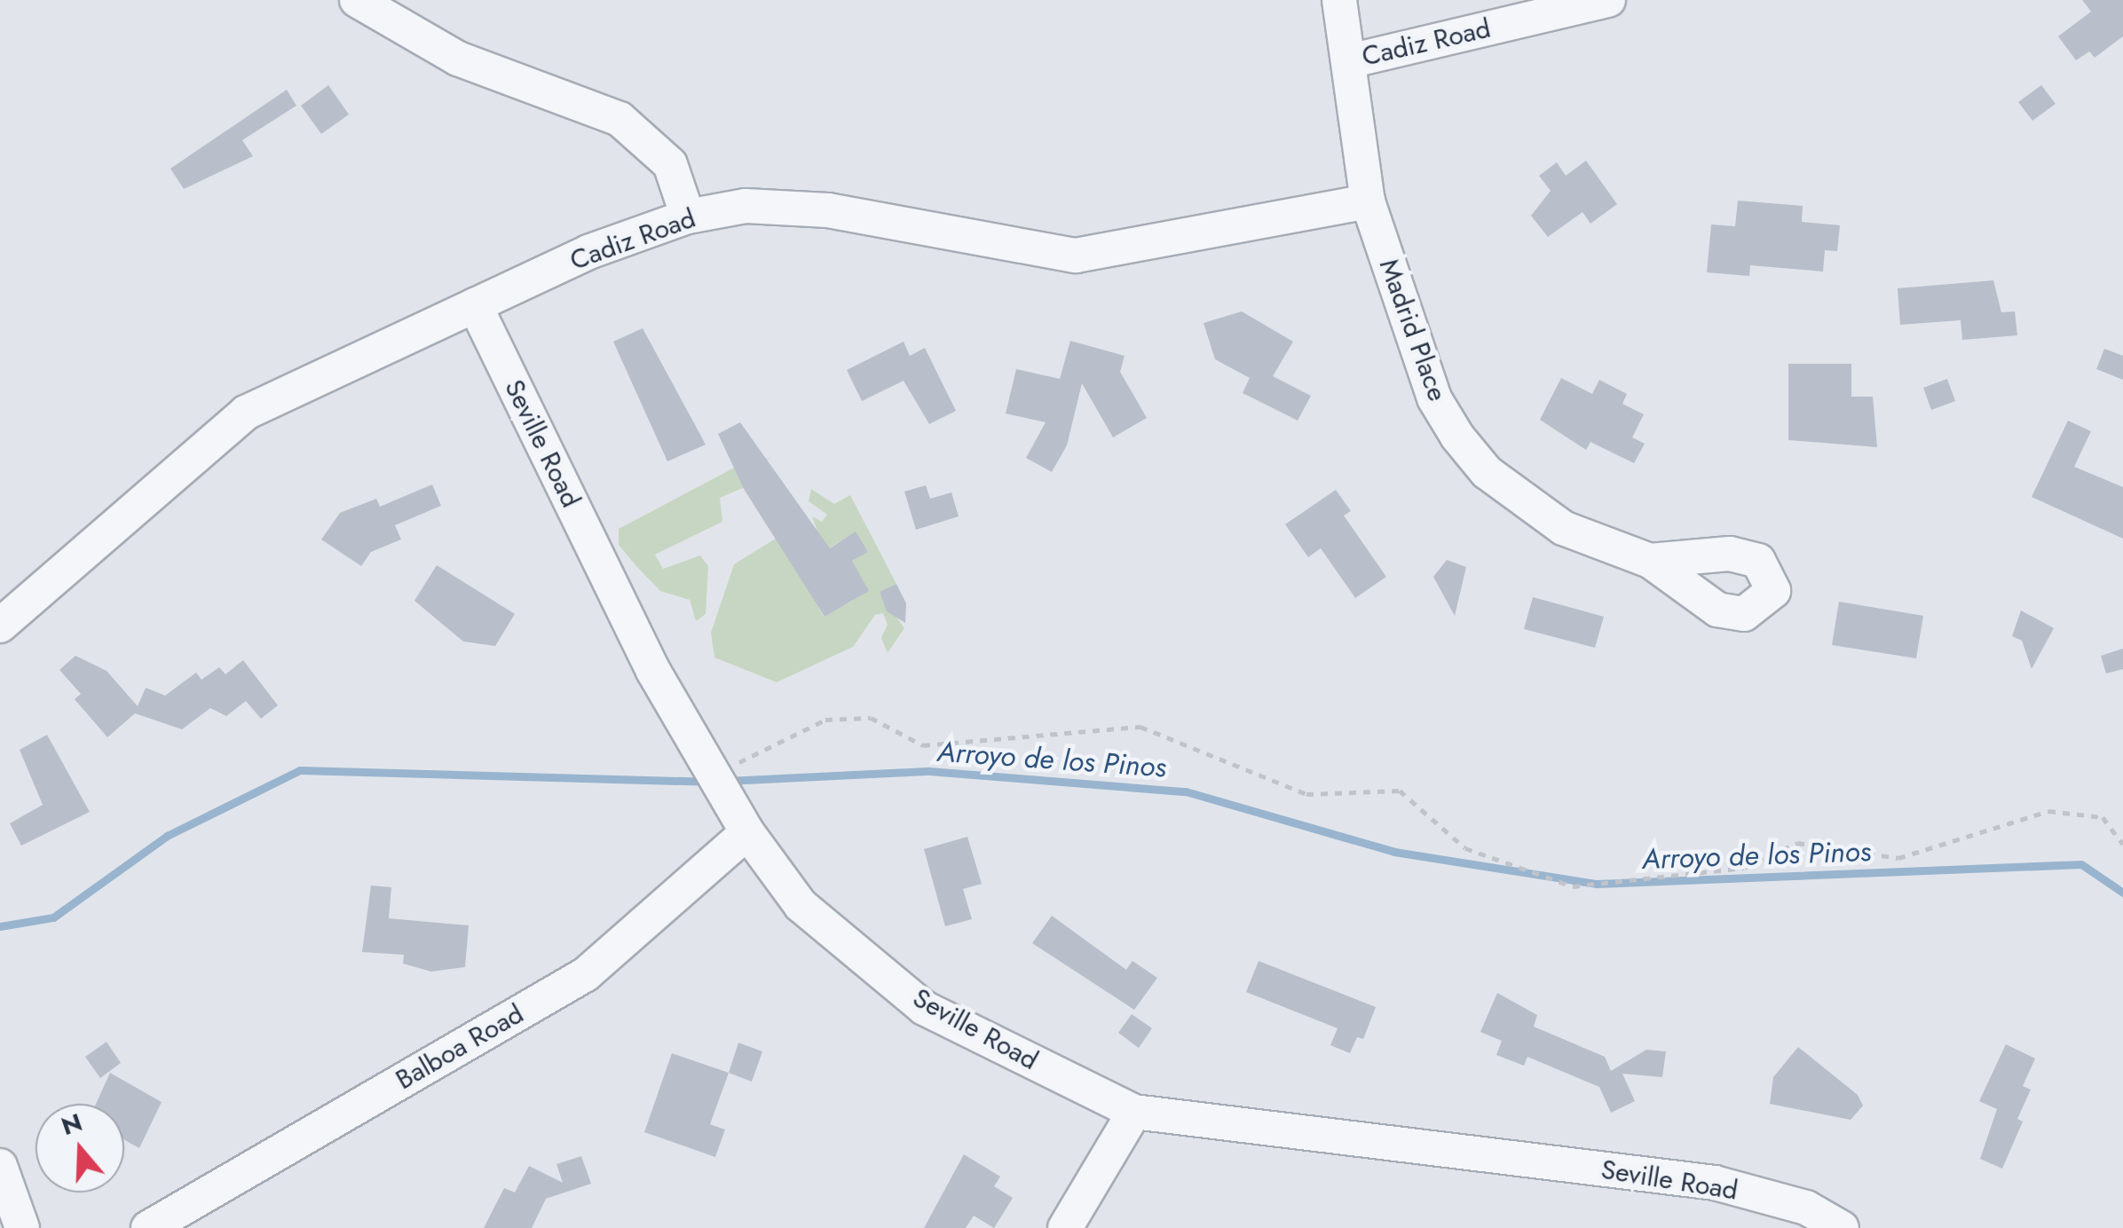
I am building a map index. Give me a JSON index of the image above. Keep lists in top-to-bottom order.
{
  "streets": {
    "street": [
      "Cadiz Road",
      "Madrid Place",
      "Seville Road",
      "Balboa Road"
    ]
  },
  "crossings": [
    ["Cadiz Road", "Madrid Place"],
    ["Cadiz Road", "Seville Road"],
    ["Seville Road", "Balboa Road"]
  ],
  "water": ["Arroyo de los Pinos"],
  "north": "top"
}
